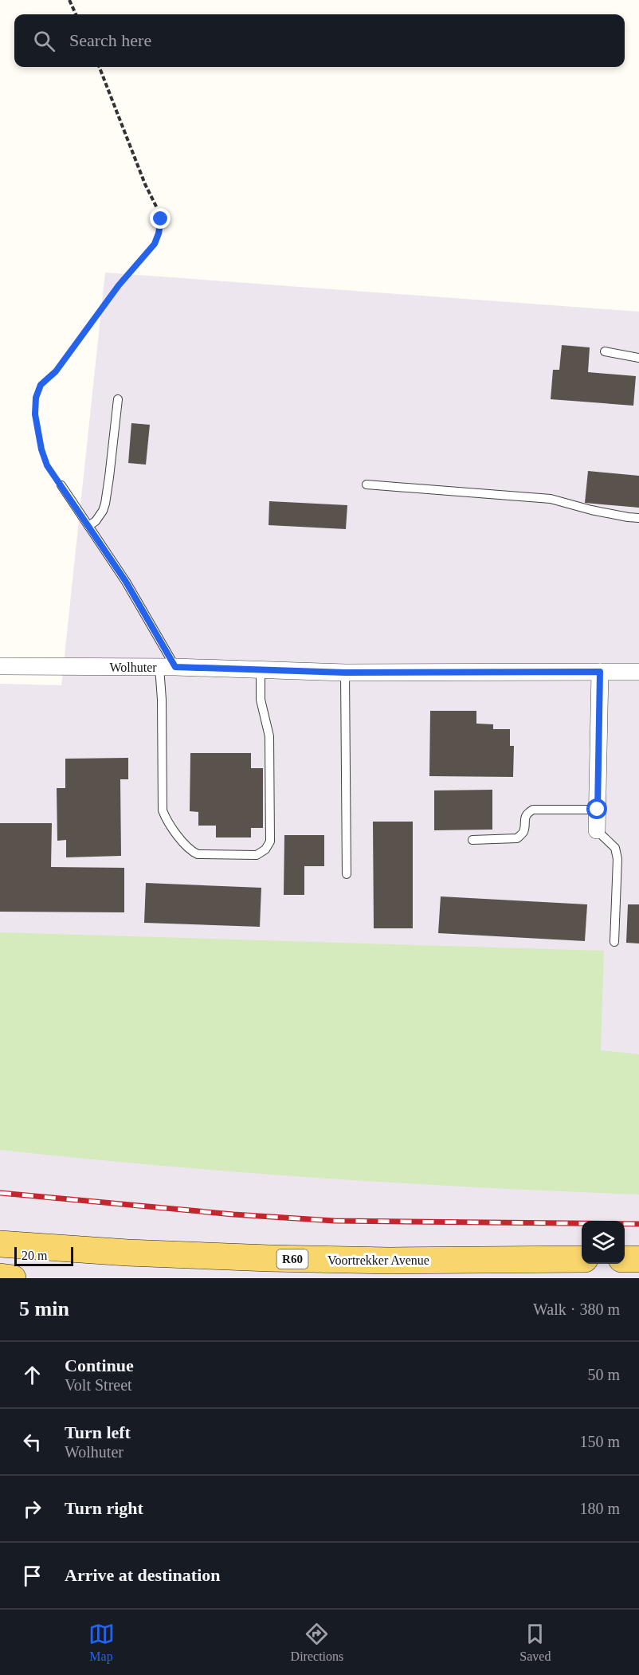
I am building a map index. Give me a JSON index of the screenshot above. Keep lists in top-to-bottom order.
{
  "streets": {
    "main road": ["R60", "Voortrekker Avenue"],
    "street": ["Wolhuter"]
  },
  "scale_bar": "20 m",
  "page": {
    "search": "Search here",
    "scale": "20 m",
    "heading": ["5 min", "Walk · 380 m"],
    "list": [
      ["Continue", "Volt Street", "50 m"],
      ["Turn left", "Wolhuter", "150 m"],
      ["Turn right", "180 m"],
      "Arrive at destination"
    ],
    "nav": ["Map", "Directions", "Saved"]
  }
}
